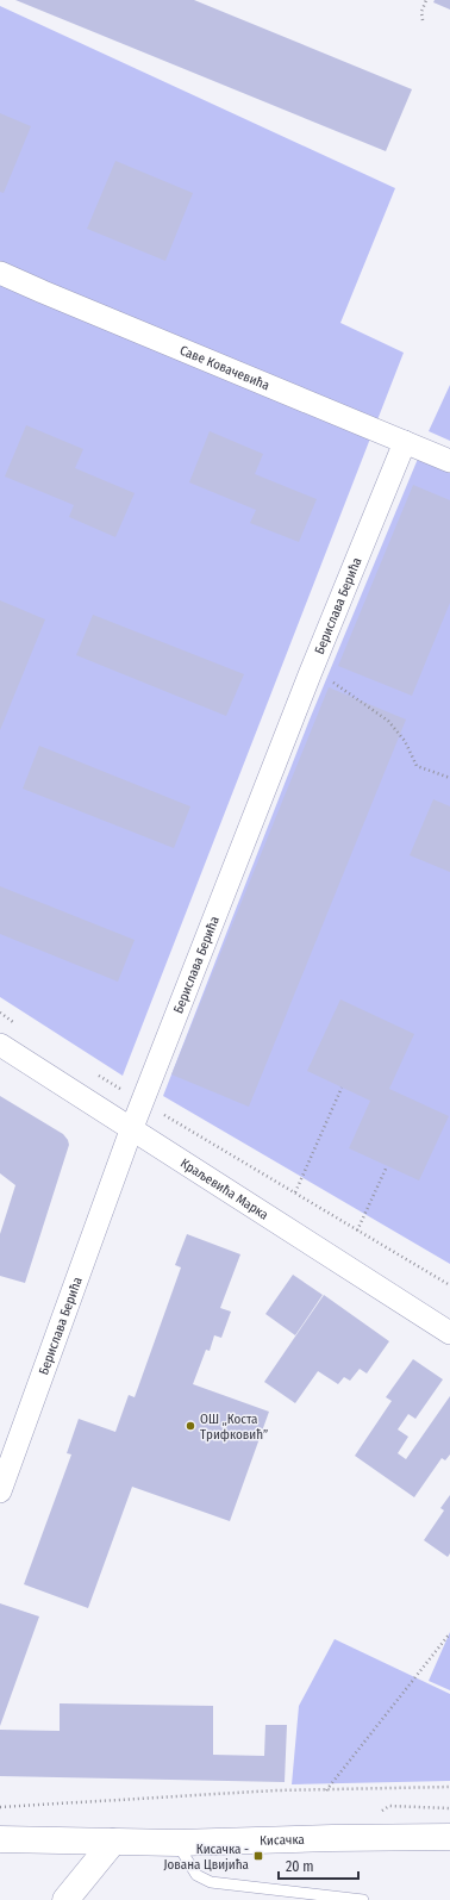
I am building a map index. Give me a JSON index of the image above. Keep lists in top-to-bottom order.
{
  "streets": {
    "street": [
      "Саве Ковачевића",
      "Берислава Берића",
      "Краљевића Марка",
      "Кисачка"
    ]
  },
  "crossings": [
    ["Саве Ковачевића", "Берислава Берића"],
    ["Берислава Берића", "Краљевића Марка"]
  ],
  "places": {
    "other": ["ОШ „Коста Трифковић”"],
    "transit": ["Кисачка - Јована Цвијића"]
  },
  "scale_bar": "20 m"
}
